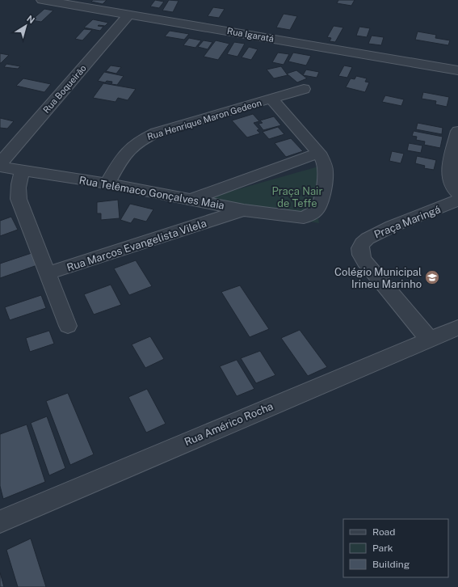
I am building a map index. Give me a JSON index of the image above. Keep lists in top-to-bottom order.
{
  "streets": {
    "street": [
      "Rua Igaratá",
      "Rua Boqueirão",
      "Rua Henrique Maron Gedeon",
      "Rua Telêmaco Gonçalves Maia",
      "Praça Maringá",
      "Rua Marcos Evangelista Vilela",
      "Rua Américo Rocha"
    ]
  },
  "crossings": [
    ["Rua Igaratá", "Rua Boqueirão"],
    ["Rua Henrique Maron Gedeon", "Rua Telêmaco Gonçalves Maia"],
    ["Rua Telêmaco Gonçalves Maia", "Rua Marcos Evangelista Vilela"],
    ["Praça Maringá", "Rua Américo Rocha"]
  ],
  "parks": ["Praça Nair de Teffe"],
  "places": {
    "school or university": ["Colégio Municipal Irineu Marinho"]
  },
  "legend": ["Road", "Park", "Building"],
  "north": "top right"
}
